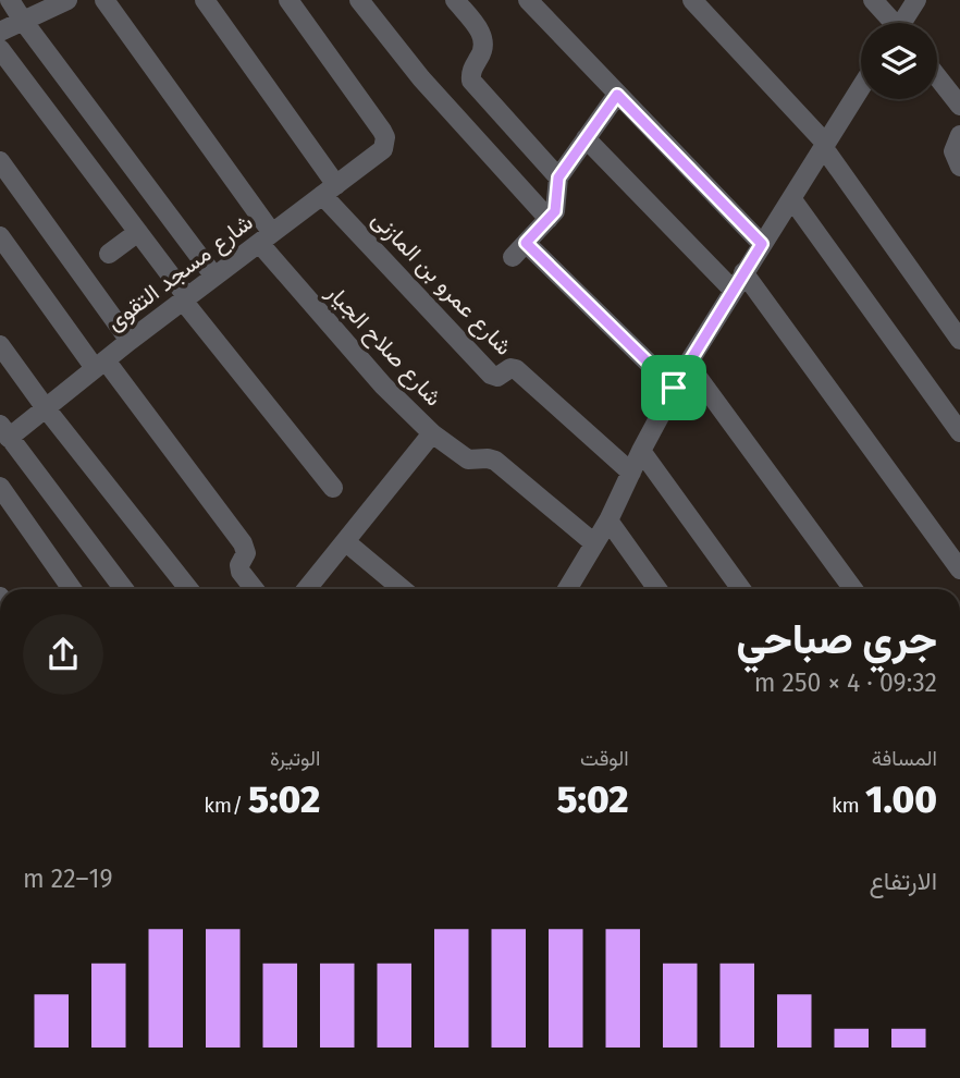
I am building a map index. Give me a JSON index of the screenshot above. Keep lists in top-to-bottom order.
{
  "streets": {
    "street": ["شارع مسجد التقوى", "شارع عمرو بن المازنى", "شارع صلاح الجيار"]
  },
  "crossings": [
    ["شارع مسجد التقوى", "شارع عمرو بن المازنى"],
    ["شارع مسجد التقوى", "شارع صلاح الجيار"]
  ],
  "page": {
    "heading": ["جري صباحي", "09:32 · 4 × 250 m"],
    "stats": [
      ["المسافة", "1.00 km"],
      ["الوقت", "5:02"],
      ["الوتيرة", "5:02 /km"]
    ],
    "chart": ["الارتفاع", "19–22 m"]
  }
}
